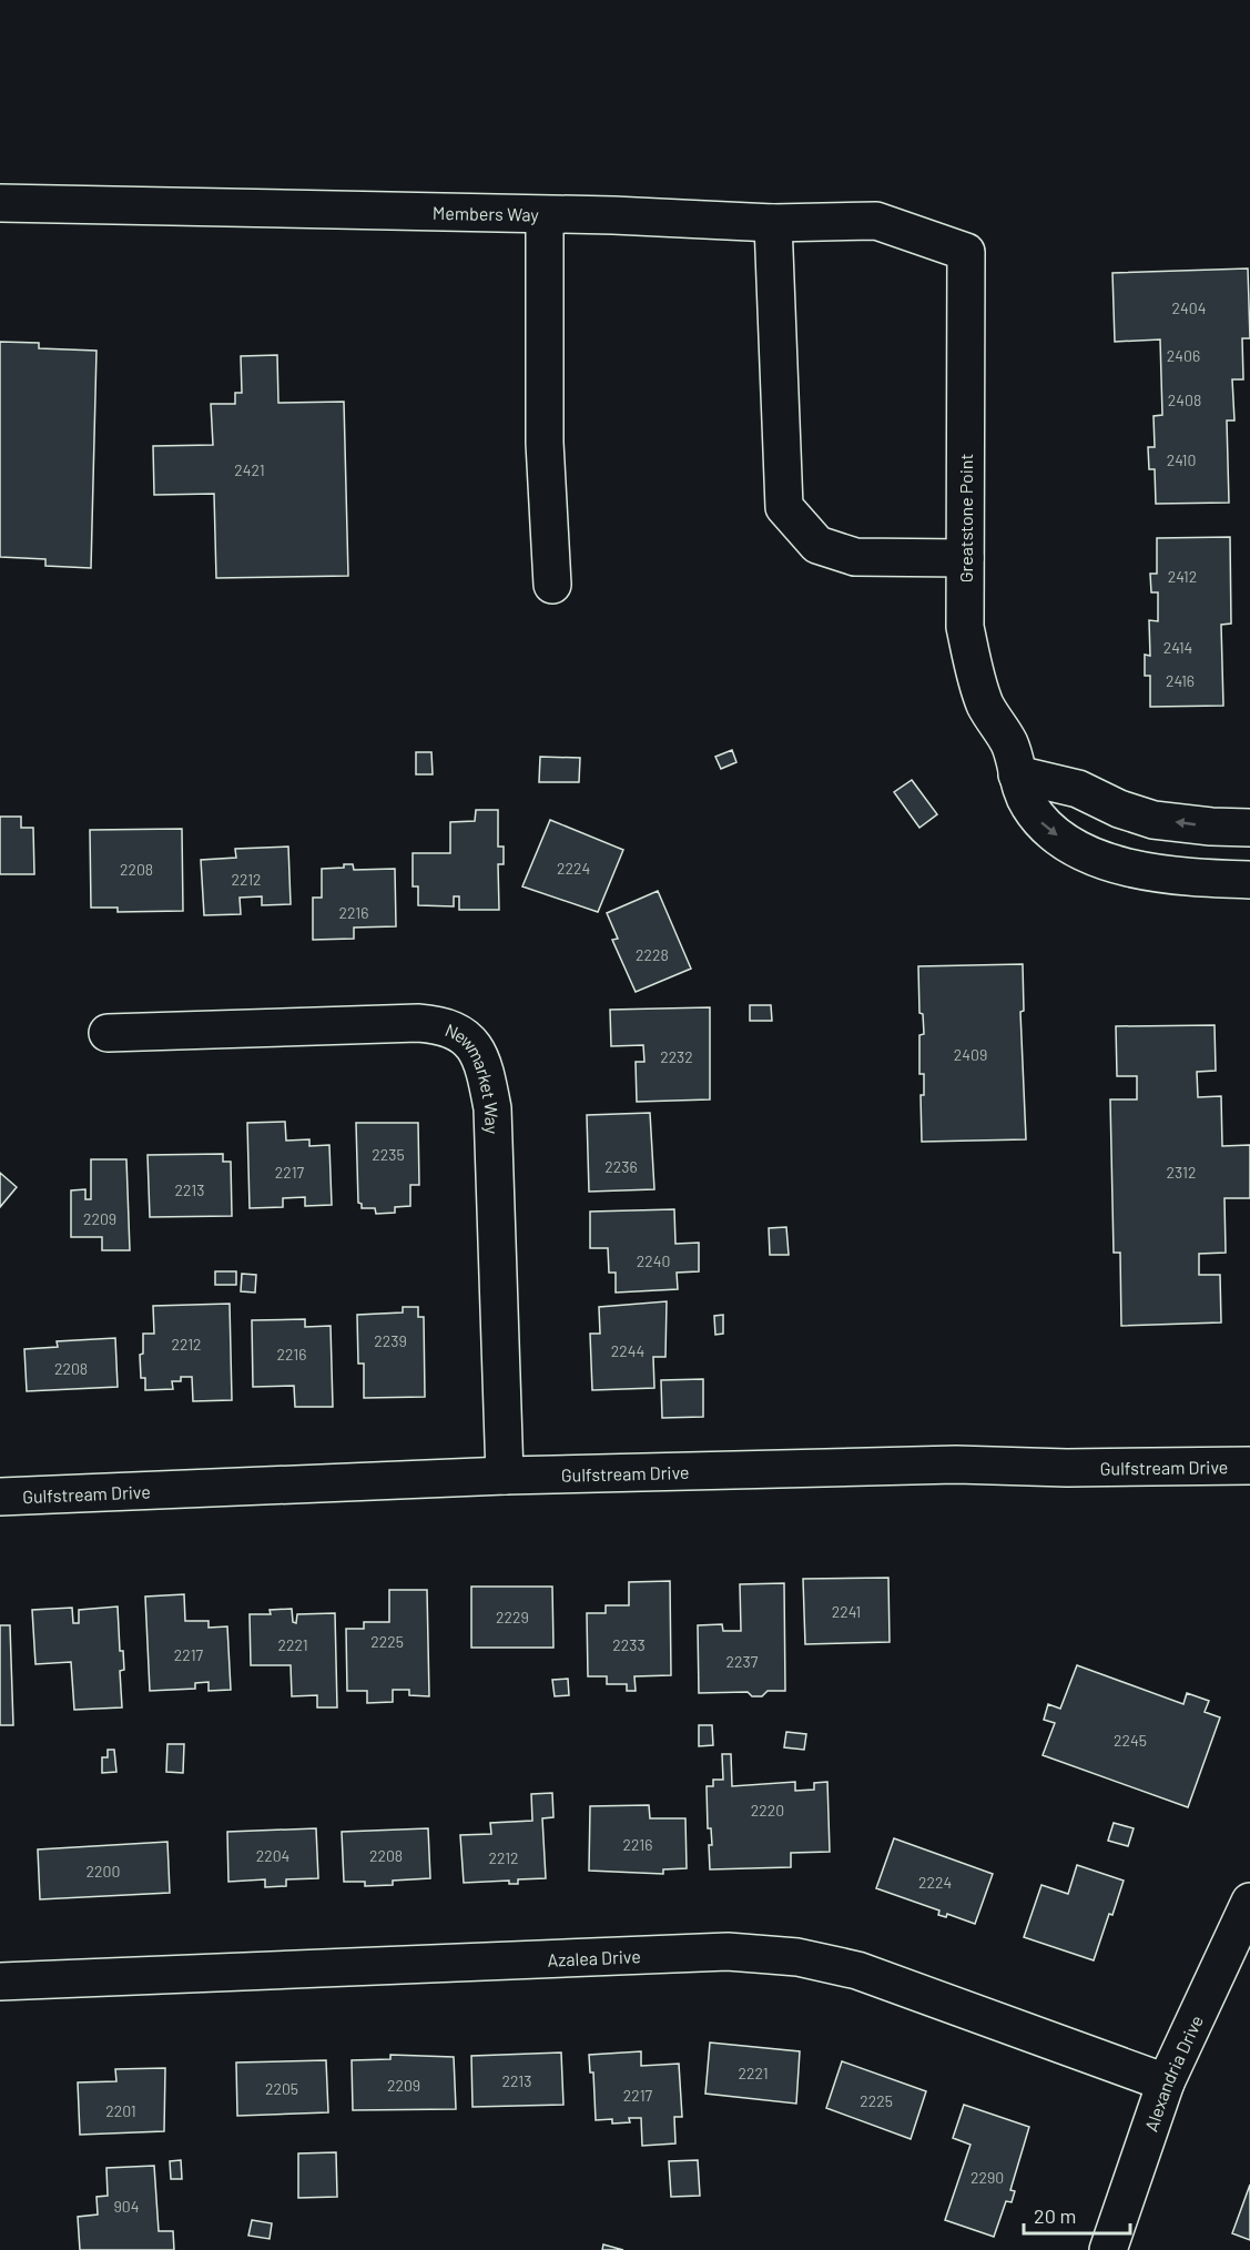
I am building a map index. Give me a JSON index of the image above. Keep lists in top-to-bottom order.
{
  "streets": {
    "street": [
      "Members Way",
      "Greatstone Point",
      "Newmarket Way",
      "Gulfstream Drive",
      "Azalea Drive",
      "Alexandria Drive"
    ]
  },
  "crossings": [
    ["Members Way", "Greatstone Point"],
    ["Newmarket Way", "Gulfstream Drive"],
    ["Azalea Drive", "Alexandria Drive"]
  ],
  "house_numbers": [
    "2404",
    "2406",
    "2408",
    "2410",
    "2421",
    "2412",
    "2414",
    "2416",
    "2224",
    "2208",
    "2212",
    "2216",
    "2228",
    "2409",
    "2232",
    "2235",
    "2236",
    "2217",
    "2312",
    "2213",
    "2209",
    "2240",
    "2239",
    "2212",
    "2244",
    "2216",
    "2208",
    "2241",
    "2229",
    "2225",
    "2221",
    "2233",
    "2217",
    "2237",
    "2245",
    "2220",
    "2216",
    "2204",
    "2208",
    "2212",
    "2200",
    "2224",
    "2221",
    "2213",
    "2209",
    "2205",
    "2217",
    "2225",
    "2201",
    "2290",
    "904"
  ],
  "scale_bar": "20 m"
}
